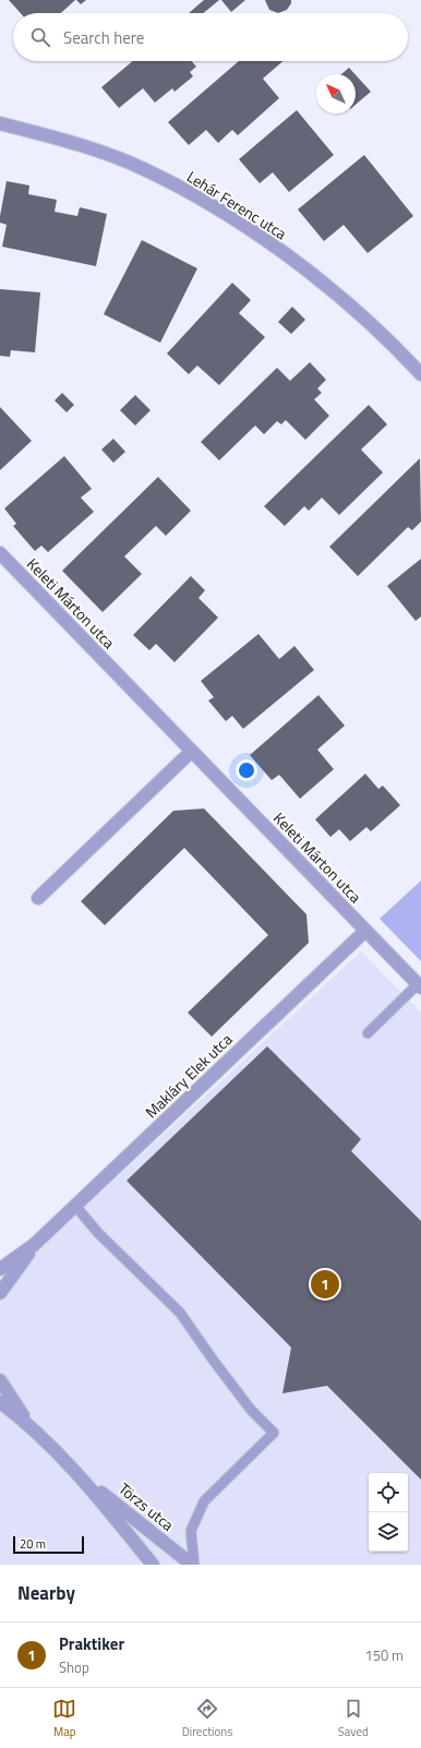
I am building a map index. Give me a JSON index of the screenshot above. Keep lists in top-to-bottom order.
{
  "streets": {
    "street": [
      "Lehár Ferenc utca",
      "Keleti Márton utca",
      "Makláry Elek utca",
      "Törzs utca"
    ]
  },
  "crossings": [
    ["Keleti Márton utca", "Makláry Elek utca"]
  ],
  "scale_bar": "20 m",
  "north": "top left",
  "page": {
    "search": "Search here",
    "pins": "1",
    "scale": "20 m",
    "heading": "Nearby",
    "list": [
      {
        "mark": "1",
        "name": "Praktiker",
        "note": "Shop",
        "value": "150 m"
      }
    ],
    "nav": ["Map", "Directions", "Saved"]
  }
}
